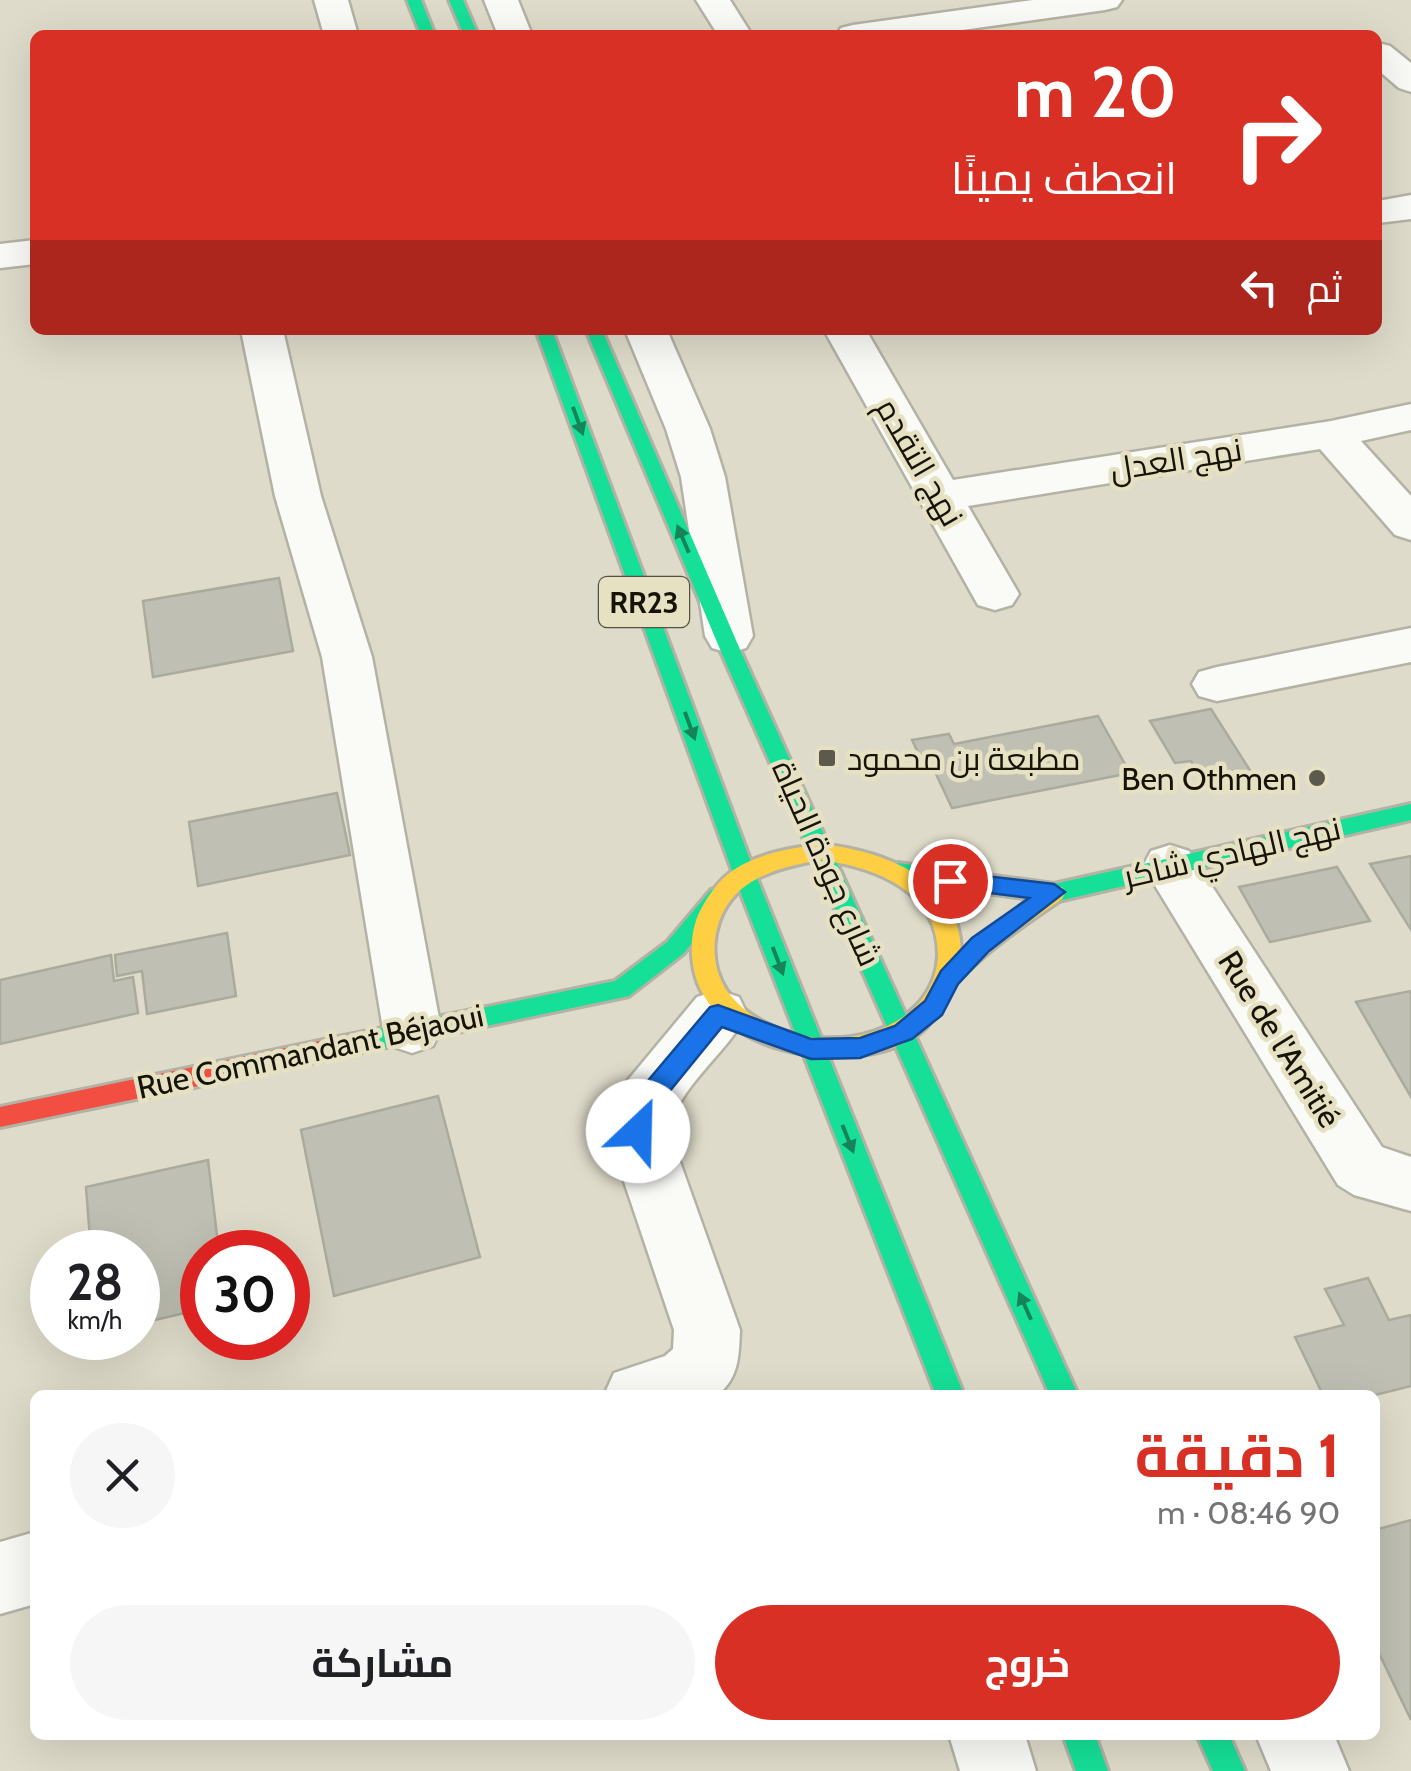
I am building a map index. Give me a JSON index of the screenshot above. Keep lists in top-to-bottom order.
{
  "streets": {
    "main road": [
      "RR23",
      "نهج الهادي شاكر",
      "شارع جودة الحياة",
      "Rue Commandant Béjaoui"
    ],
    "street": ["نهج العدل", "نهج التقدم", "Rue de l'Amitié"]
  },
  "crossings": [
    ["نهج العدل", "نهج التقدم"],
    ["نهج الهادي شاكر", "Rue de l'Amitié"]
  ],
  "places": {
    "transit": ["مطبعة بن محمود"],
    "other": ["Ben Othmen"]
  },
  "page": {
    "turn": ["20 m", "انعطف يمينًا"],
    "then": "ثم",
    "speed": "28 km/h",
    "limit": "30",
    "heading": ["1 دقيقة", "90 m · 08:46"],
    "buttons": ["خروج", "مشاركة"]
  }
}
